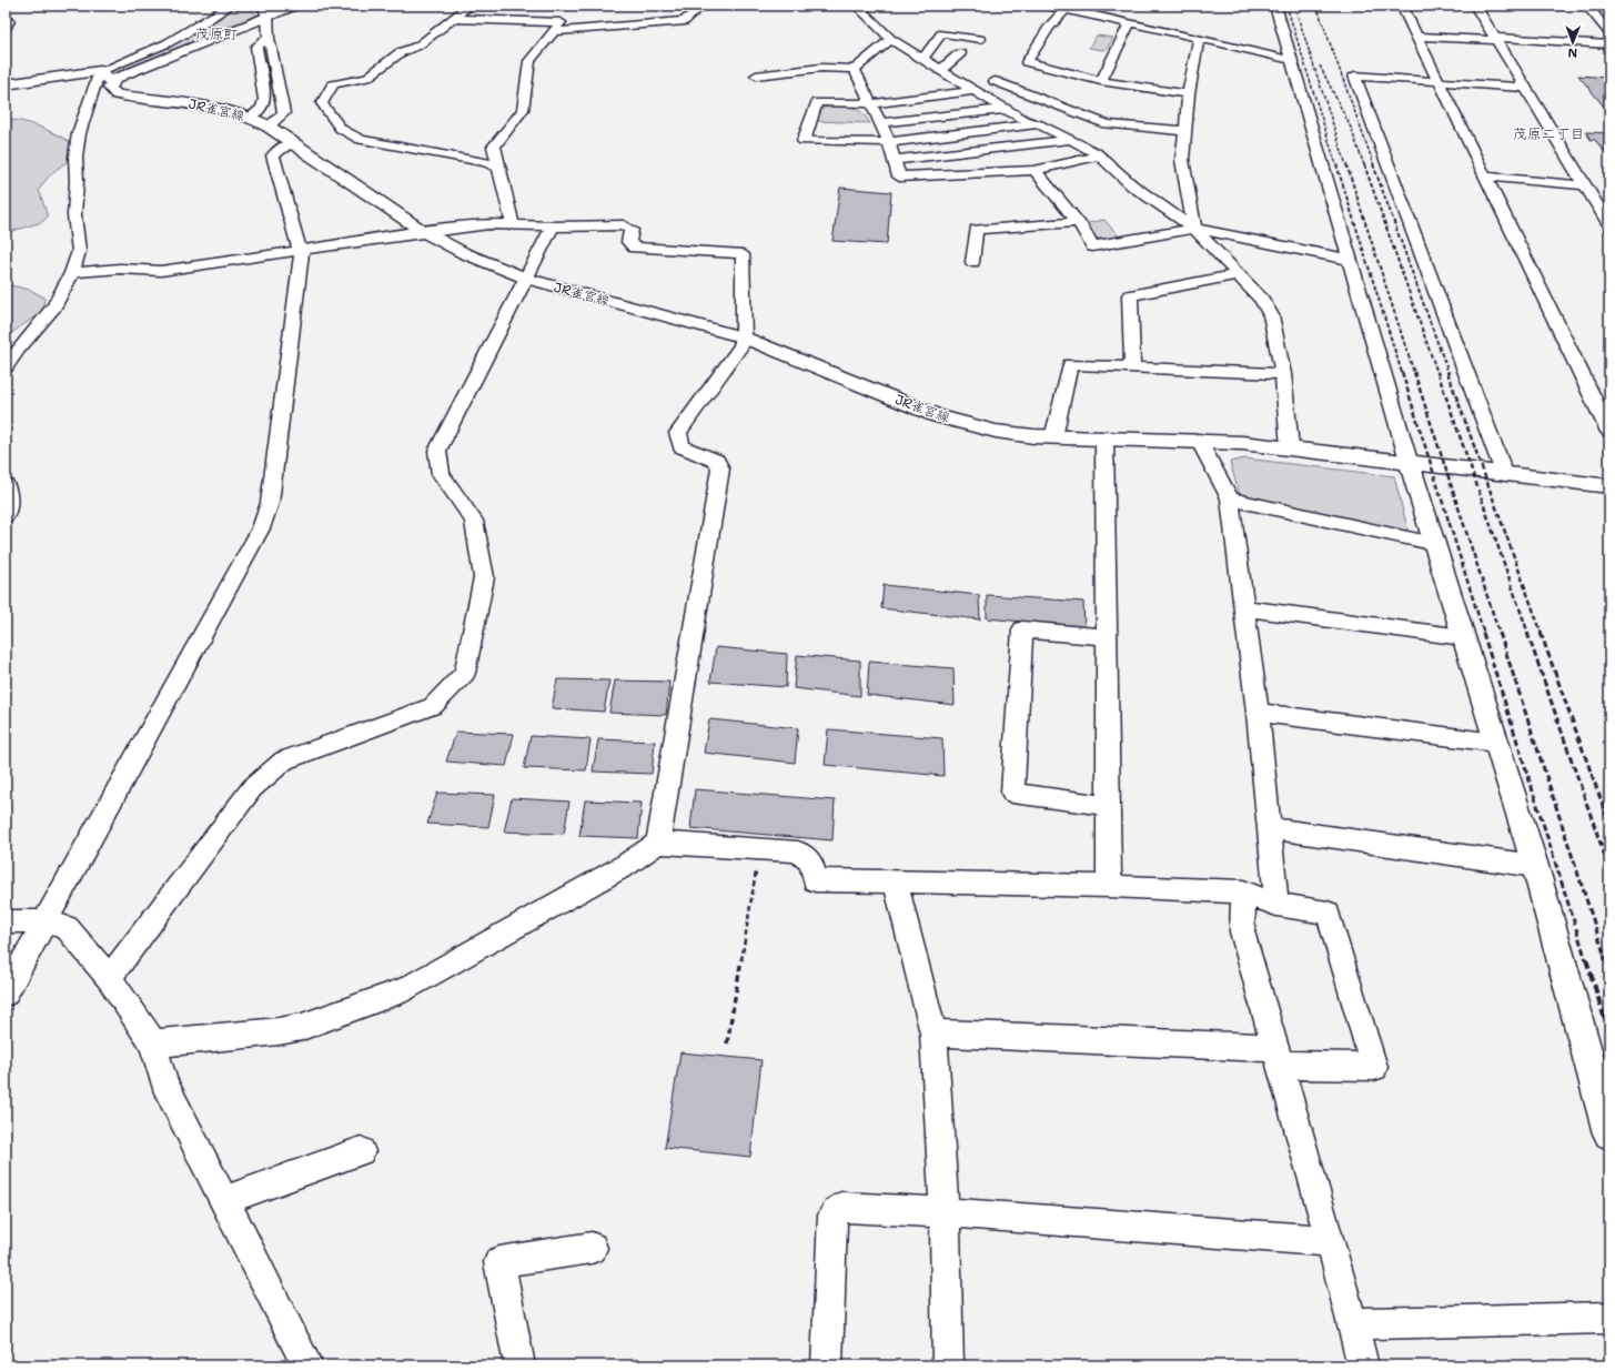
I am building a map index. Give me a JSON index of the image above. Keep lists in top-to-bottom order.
{
  "streets": {
    "street": ["JR雀宮線"]
  },
  "districts": ["茂原町", "茂原二丁目"],
  "north": "bottom"
}
